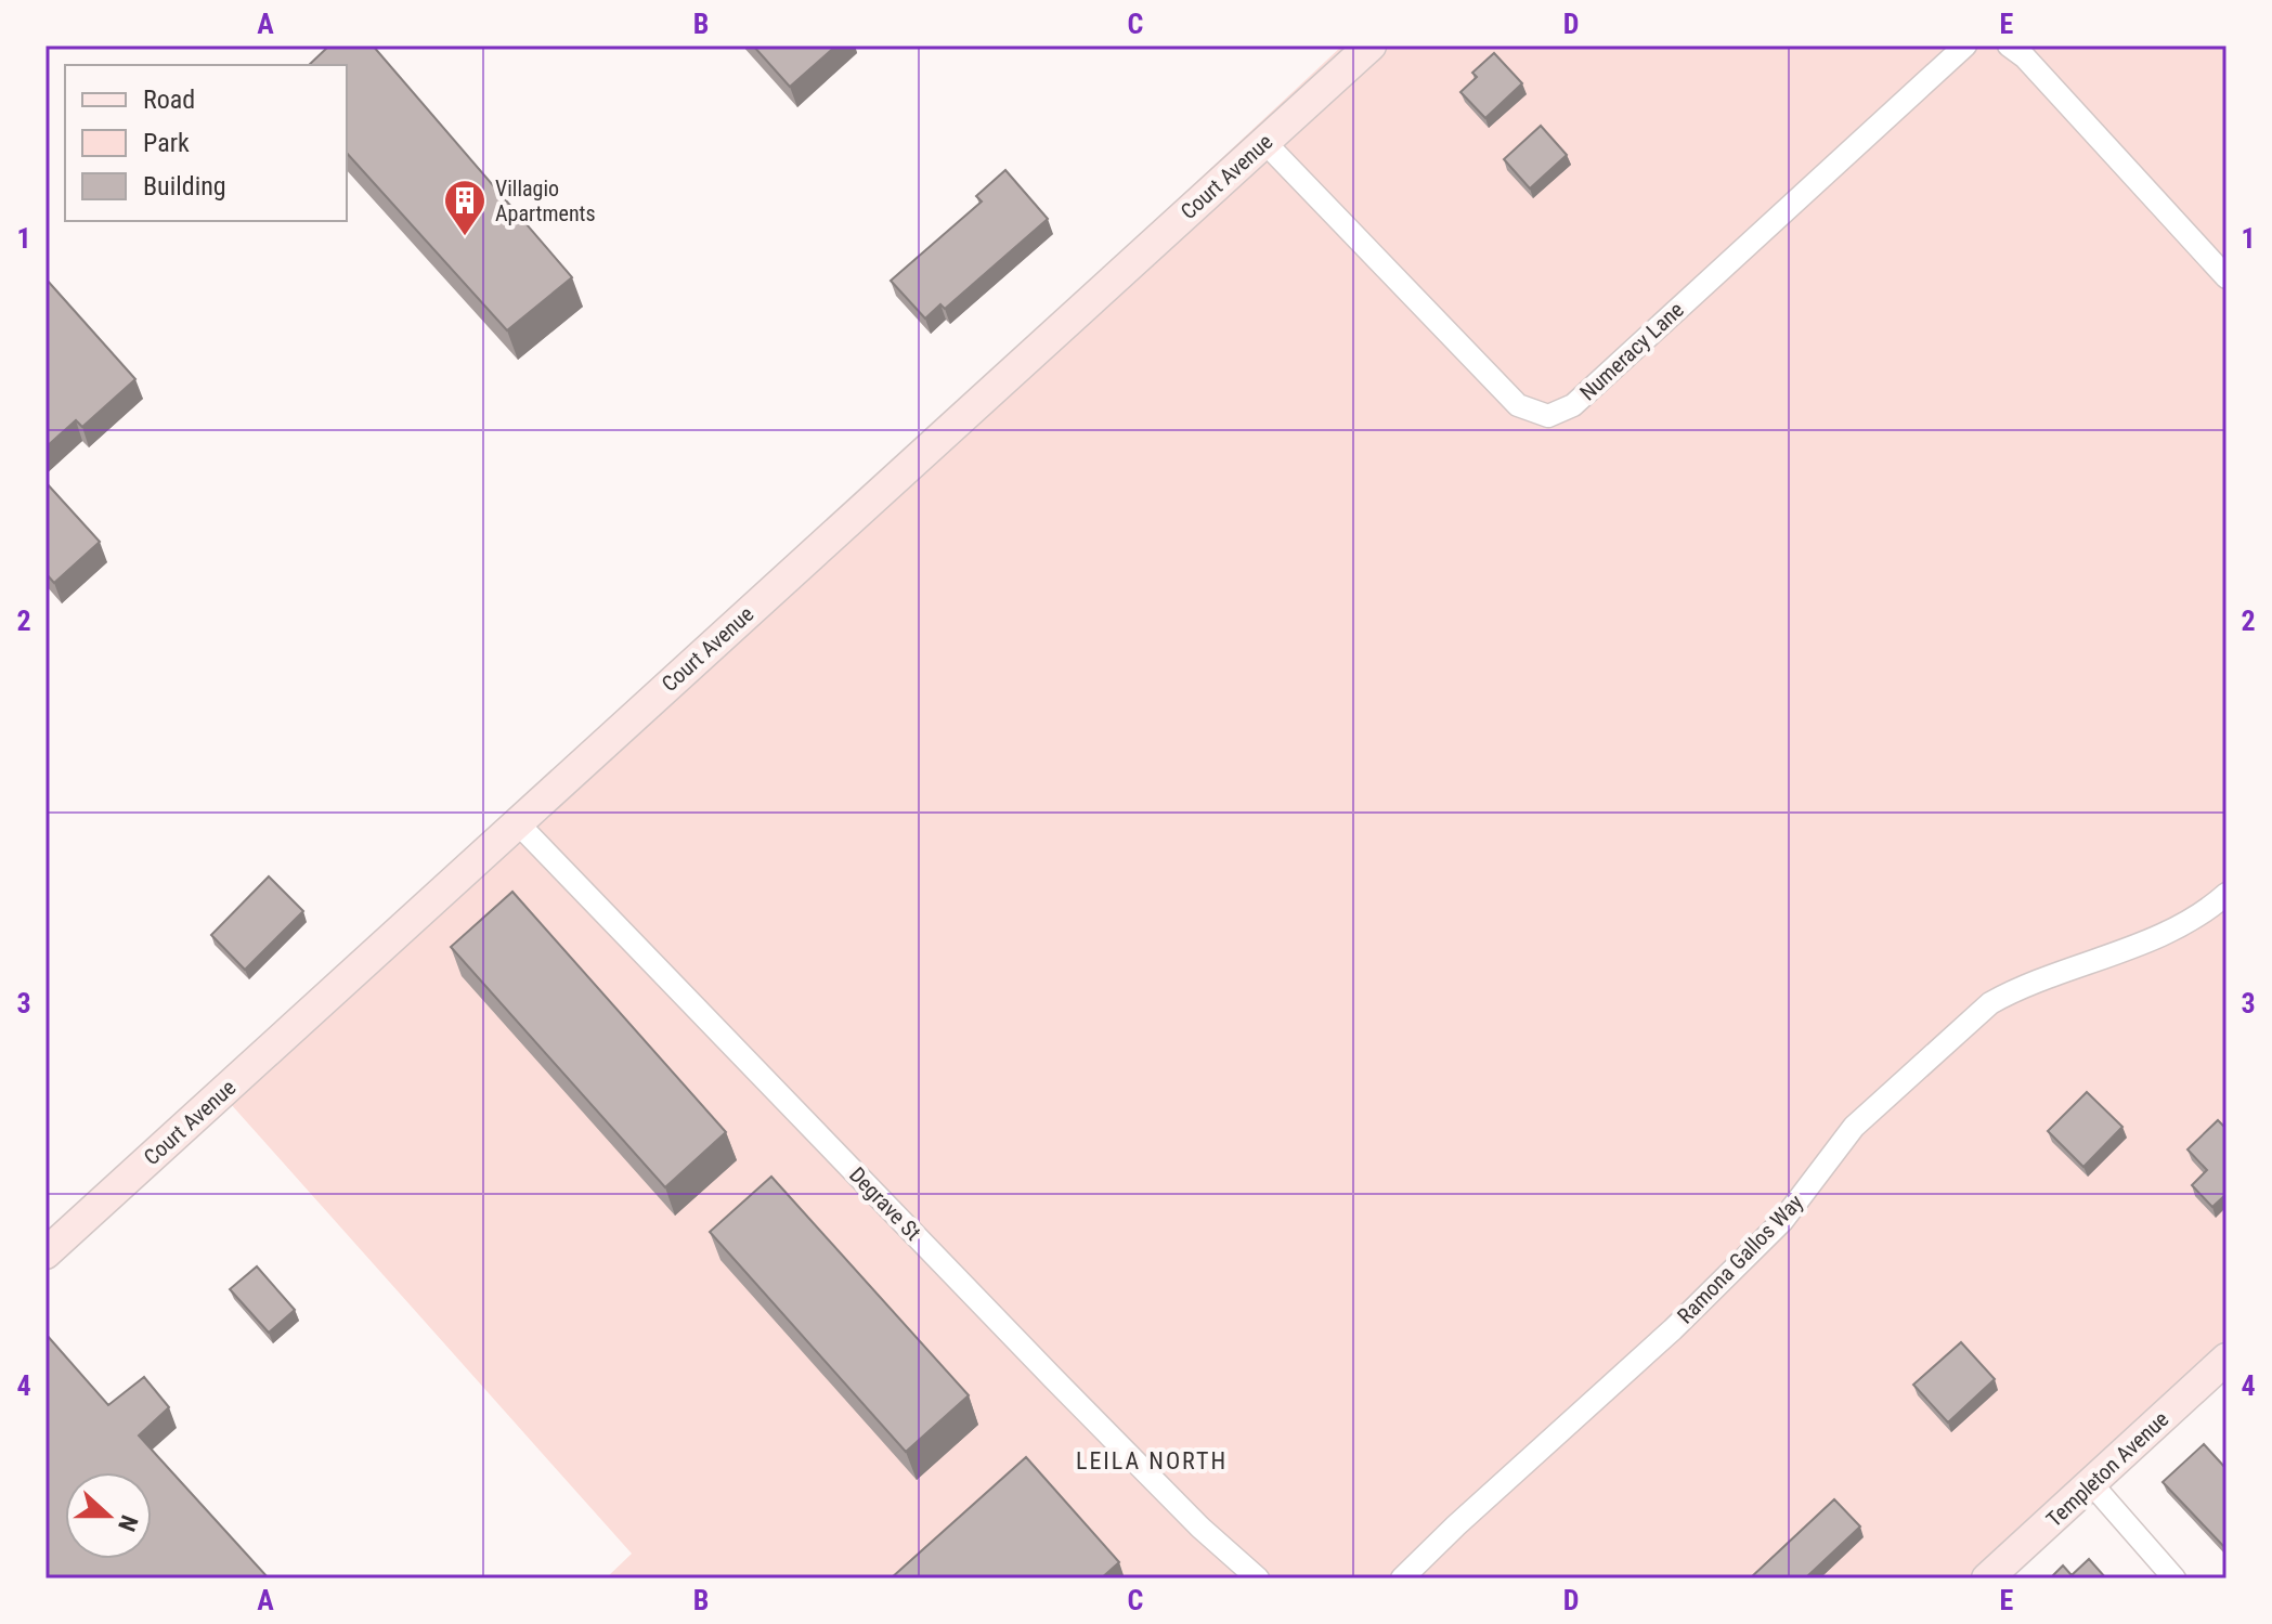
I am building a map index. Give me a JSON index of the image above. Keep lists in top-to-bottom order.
{
  "streets": {
    "street": [
      "Court Avenue",
      "Numeracy Lane",
      "Degrave St",
      "Ramona Gallos Way",
      "Templeton Avenue"
    ]
  },
  "crossings": [
    ["Court Avenue", "Numeracy Lane"],
    ["Court Avenue", "Degrave St"]
  ],
  "districts": ["LEILA NORTH"],
  "places": {
    "building": ["Villagio Apartments"]
  },
  "legend": ["Road", "Park", "Building"],
  "north": "right",
  "grid": {
    "columns": [
      "A",
      "B",
      "C",
      "D",
      "E"
    ],
    "rows": [
      "1",
      "2",
      "3",
      "4"
    ]
  }
}
